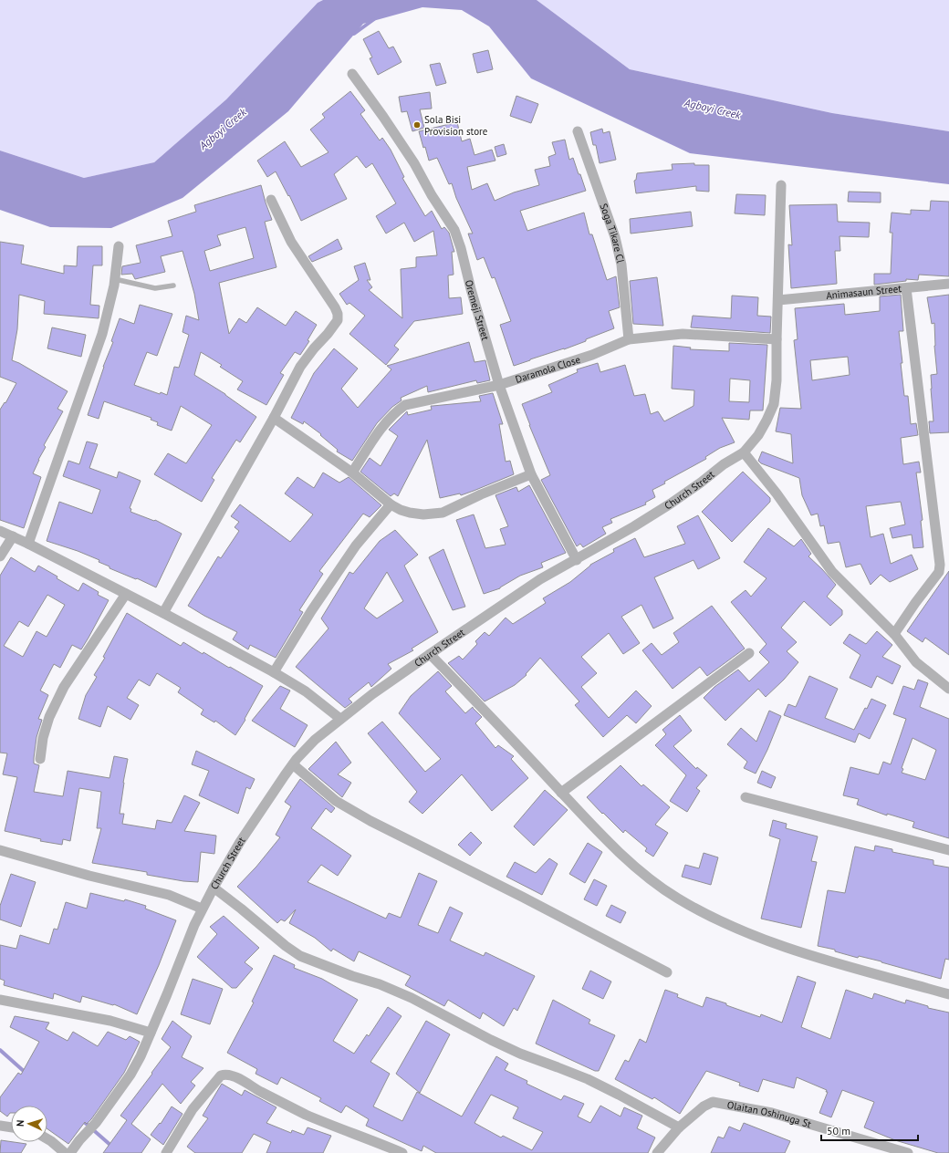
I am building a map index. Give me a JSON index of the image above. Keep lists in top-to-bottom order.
{
  "streets": {
    "street": [
      "Soga Tikare Cl",
      "Animasaun Street",
      "Oremeji Street",
      "Daramola Close",
      "Church Street",
      "Olaitan Oshinuga St"
    ]
  },
  "crossings": [
    ["Soga Tikare Cl", "Daramola Close"],
    ["Animasaun Street", "Church Street"],
    ["Oremeji Street", "Daramola Close"],
    ["Oremeji Street", "Church Street"],
    ["Daramola Close", "Church Street"]
  ],
  "water": ["Agboyi Creek"],
  "places": ["Sola Bisi Provision store"],
  "scale_bar": "50 m",
  "north": "left"
}
